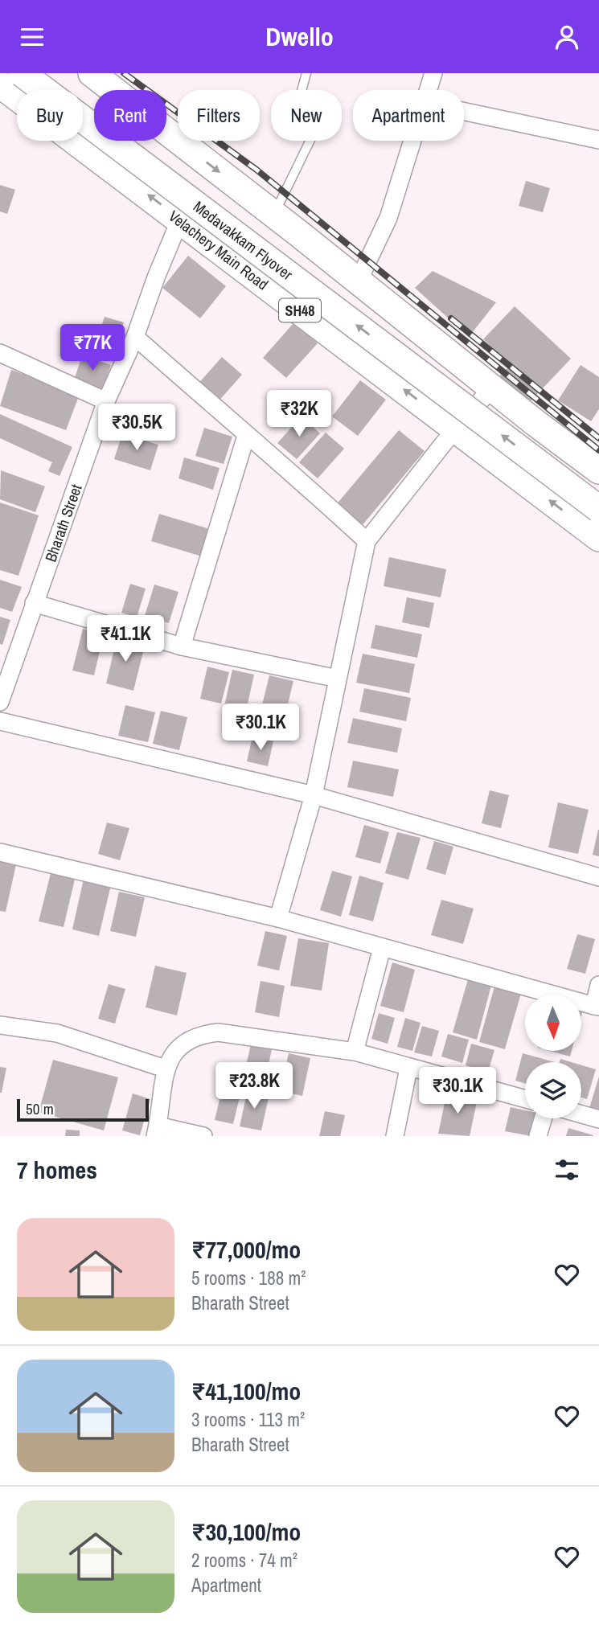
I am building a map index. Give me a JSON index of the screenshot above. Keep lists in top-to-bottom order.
{
  "streets": {
    "main road": ["Medavakkam Flyover", "Velachery Main Road", "SH48"],
    "street": ["Bharath Street"]
  },
  "crossings": [
    ["Velachery Main Road", "Bharath Street"]
  ],
  "scale_bar": "50 m",
  "north": "bottom",
  "page": {
    "header": "Dwello",
    "chip": [
      "Buy",
      "Rent",
      "Filters",
      "New",
      "Apartment"
    ],
    "price": [
      "₹77K",
      "₹32K",
      "₹30.5K",
      "₹41.1K",
      "₹30.1K",
      "₹23.8K",
      "₹30.1K"
    ],
    "scale": "50 m",
    "heading": "7 homes",
    "list": [
      {
        "name": "₹77,000/mo",
        "note": "5 rooms · 188 m² · Bharath Street"
      },
      {
        "name": "₹41,100/mo",
        "note": "3 rooms · 113 m² · Bharath Street"
      },
      {
        "name": "₹30,100/mo",
        "note": "2 rooms · 74 m² · Apartment"
      }
    ]
  }
}
